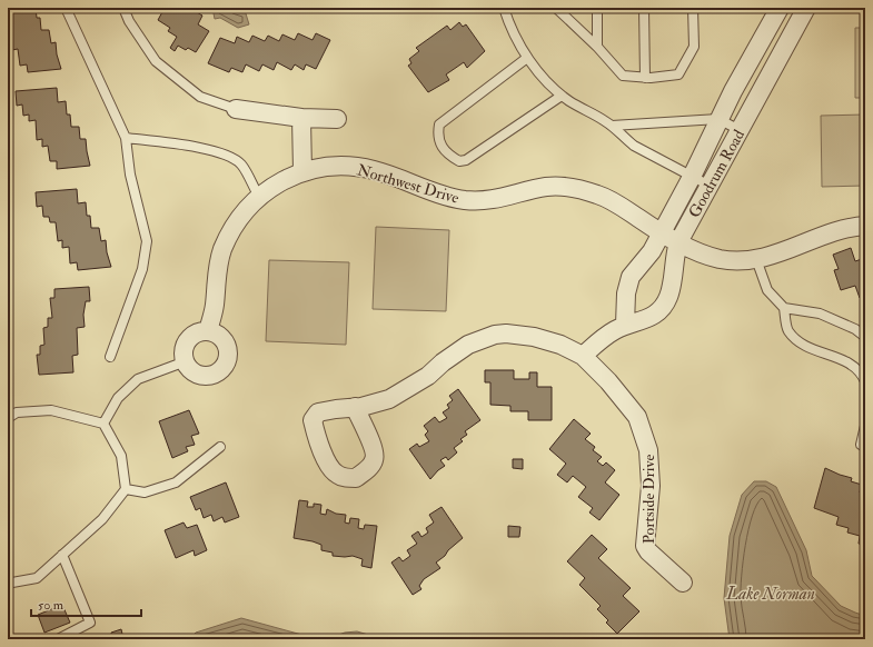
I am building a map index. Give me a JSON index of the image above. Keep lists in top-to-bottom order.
{
  "streets": {
    "street": ["Goodrum Road", "Northwest Drive", "Portside Drive"]
  },
  "crossings": [
    ["Goodrum Road", "Northwest Drive"],
    ["Goodrum Road", "Portside Drive"]
  ],
  "water": ["Lake Norman"],
  "scale_bar": "50 m"
}
